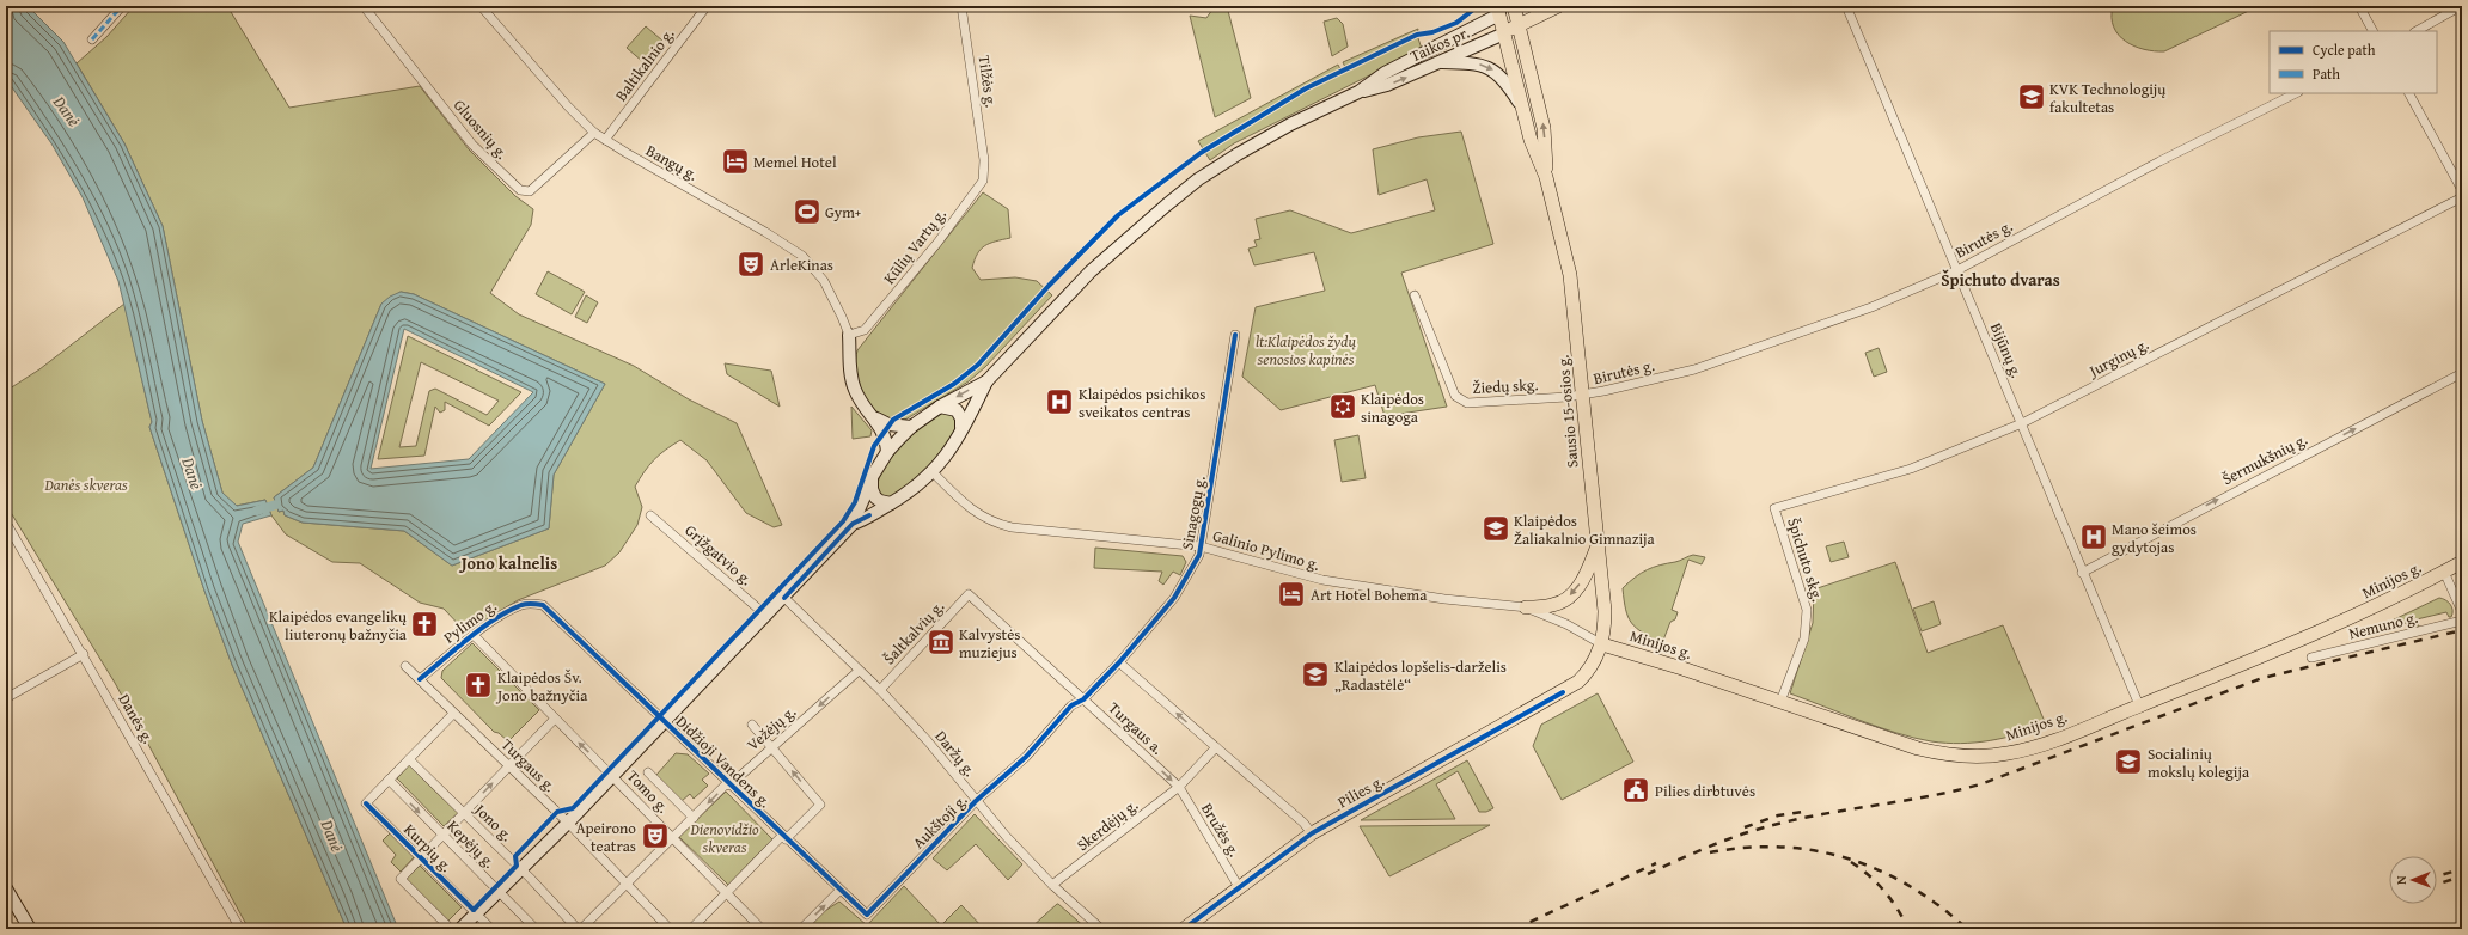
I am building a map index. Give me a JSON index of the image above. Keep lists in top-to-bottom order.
{
  "streets": {
    "main road": [
      "Taikos pr.",
      "Sausio 15-osios g.",
      "Minijos g.",
      "Pilies g."
    ],
    "street": [
      "Baltikalnio g.",
      "Tilžės g.",
      "Gluosnių g.",
      "Bangų g.",
      "Birutės g.",
      "Kūlių Vartų g.",
      "Bijūnų g.",
      "Jurginų g.",
      "Žiedų skg.",
      "Šermukšnių g.",
      "Sinagogų g.",
      "Galinio Pylimo g.",
      "Grįžgatvio g.",
      "Špichuto skg.",
      "Pylimo g.",
      "Nemuno g.",
      "Šaltkalvių g.",
      "Danės g.",
      "Vežėjų g.",
      "Turgaus a.",
      "Daržų g.",
      "Didžioji Vandens g.",
      "Turgaus g.",
      "Tomo g.",
      "Aukštoji g.",
      "Jono g.",
      "Skerdėjų g.",
      "Bružės g.",
      "Kepėjų g.",
      "Kurpių g."
    ]
  },
  "crossings": [
    ["Taikos pr.", "Sausio 15-osios g."],
    ["Taikos pr.", "Galinio Pylimo g."],
    ["Baltikalnio g.", "Bangų g."],
    ["Tilžės g.", "Kūlių Vartų g."],
    ["Gluosnių g.", "Bangų g."],
    ["Bangų g.", "Kūlių Vartų g."],
    ["Birutės g.", "Bijūnų g."],
    ["Birutės g.", "Žiedų skg."],
    ["Birutės g.", "Sausio 15-osios g."],
    ["Bijūnų g.", "Jurginų g."],
    ["Bijūnų g.", "Šermukšnių g."],
    ["Bijūnų g.", "Minijos g."],
    ["Jurginų g.", "Špichuto skg."],
    ["Žiedų skg.", "Sausio 15-osios g."],
    ["Sausio 15-osios g.", "Galinio Pylimo g."],
    ["Sausio 15-osios g.", "Minijos g."],
    ["Sausio 15-osios g.", "Pilies g."],
    ["Sinagogų g.", "Galinio Pylimo g."],
    ["Sinagogų g.", "Turgaus a."],
    ["Sinagogų g.", "Aukštoji g."],
    ["Galinio Pylimo g.", "Minijos g."],
    ["Galinio Pylimo g.", "Pilies g."],
    ["Špichuto skg.", "Minijos g."],
    ["Minijos g.", "Pilies g."],
    ["Pylimo g.", "Didžioji Vandens g."],
    ["Pylimo g.", "Turgaus g."],
    ["Pylimo g.", "Tomo g."],
    ["Šaltkalvių g.", "Turgaus a."],
    ["Šaltkalvių g.", "Daržų g."],
    ["Vežėjų g.", "Daržų g."],
    ["Vežėjų g.", "Didžioji Vandens g."],
    ["Vežėjų g.", "Turgaus g."],
    ["Vežėjų g.", "Tomo g."],
    ["Vežėjų g.", "Jono g."],
    ["Turgaus a.", "Skerdėjų g."],
    ["Turgaus a.", "Bružės g."],
    ["Daržų g.", "Aukštoji g."],
    ["Daržų g.", "Skerdėjų g."],
    ["Didžioji Vandens g.", "Aukštoji g."],
    ["Turgaus g.", "Kurpių g."],
    ["Pilies g.", "Bružės g."],
    ["Jono g.", "Kurpių g."],
    ["Skerdėjų g.", "Bružės g."],
    ["Kepėjų g.", "Kurpių g."]
  ],
  "one_way": ["Šermukšnių g.", "Vežėjų g.", "Kepėjų g."],
  "districts": ["Špichuto dvaras", "Jono kalnelis"],
  "water": ["Danė"],
  "parks": ["lt:Klaipėdos žydų senosios kapinės", "Danės skveras", "Dienovidžio skveras"],
  "places": {
    "school or university": [
      "KVK Technologijų fakultetas",
      "Klaipėdos Žaliakalnio Gimnazija",
      "Klaipėdos lopšelis-darželis „Radastėlė“",
      "Socialinių mokslų kolegija"
    ],
    "hotel": ["Memel Hotel", "Art Hotel Bohema"],
    "sports": ["Gym+"],
    "theatre": ["ArleKinas", "Apeirono teatras"],
    "hospital": ["Klaipėdos psichikos sveikatos centras", "Mano šeimos gydytojas"],
    "synagogue": ["Klaipėdos sinagoga"],
    "church": ["Klaipėdos evangelikų liuteronų bažnyčia", "Klaipėdos Šv. Jono bažnyčia"],
    "museum": ["Kalvystės muziejus"],
    "public building": ["Pilies dirbtuvės"]
  },
  "legend": ["Cycle path", "Path"],
  "north": "left"
}
